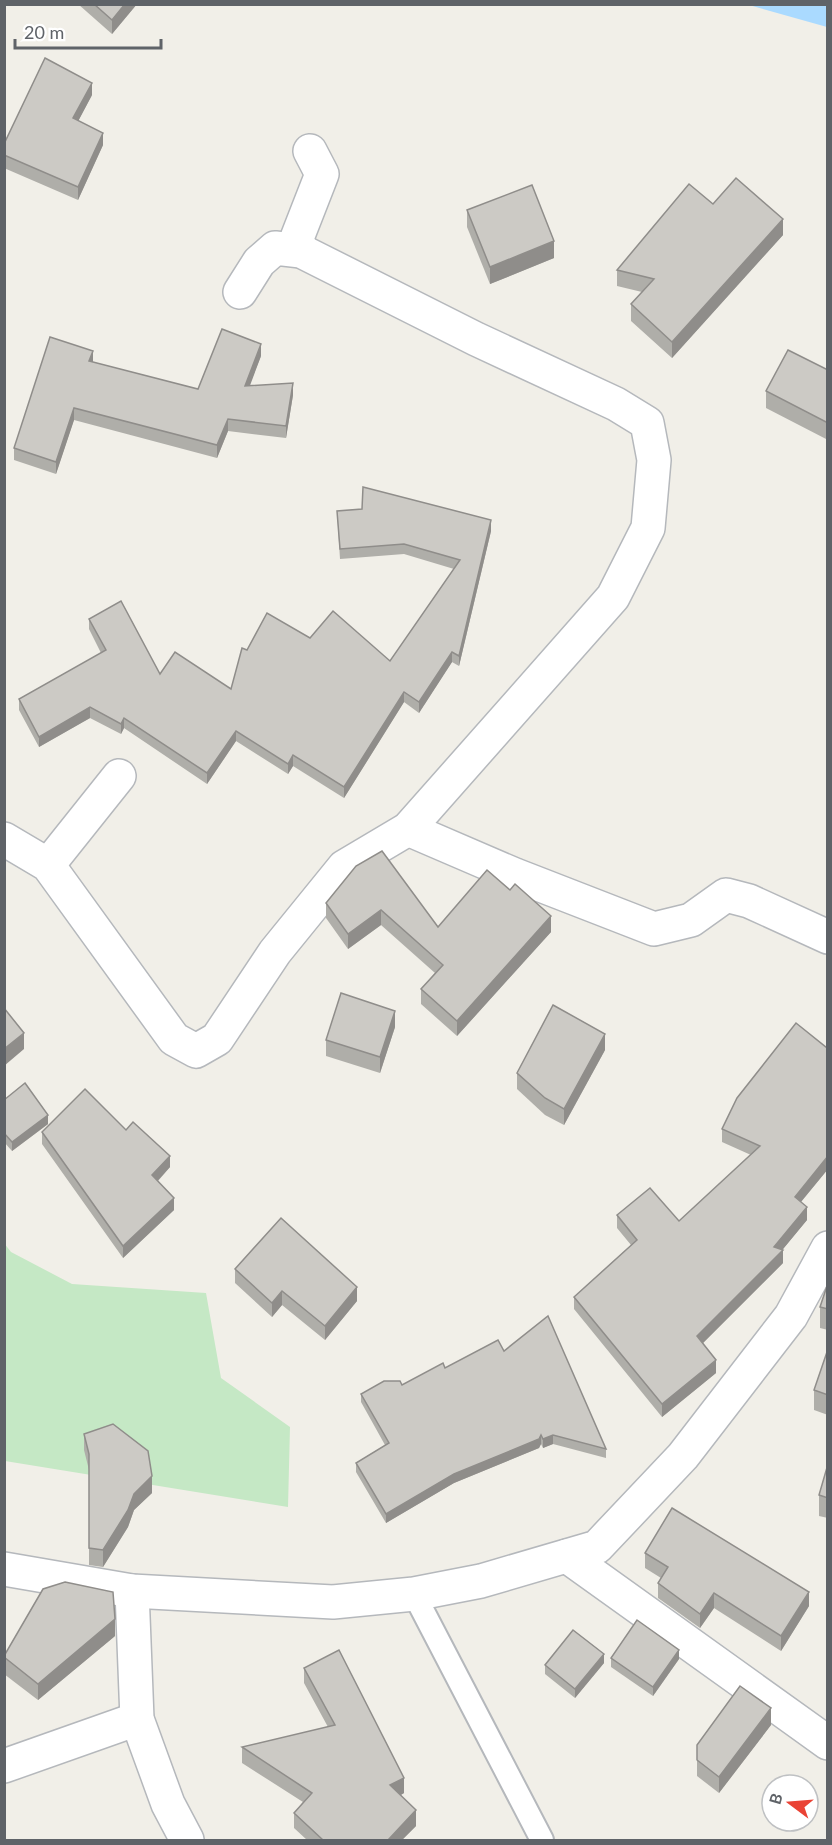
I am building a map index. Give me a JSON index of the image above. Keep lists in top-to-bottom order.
{
  "scale_bar": "20 m",
  "north": "left"
}
